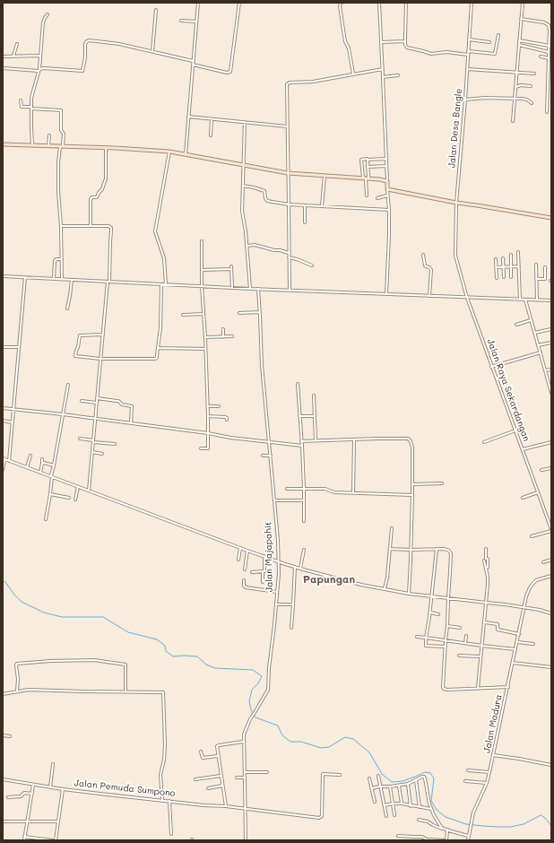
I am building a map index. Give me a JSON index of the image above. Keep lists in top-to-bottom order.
{
  "streets": {
    "street": [
      "Jalan Desa Bangle",
      "Jalan Raya Sekardangan",
      "Jalan Majapahit",
      "Jalan Madura",
      "Jalan Pemuda Sumpono"
    ]
  },
  "crossings": [
    ["Jalan Desa Bangle", "Jalan Raya Sekardangan"],
    ["Jalan Majapahit", "Jalan Pemuda Sumpono"]
  ],
  "districts": ["Papungan"]
}
